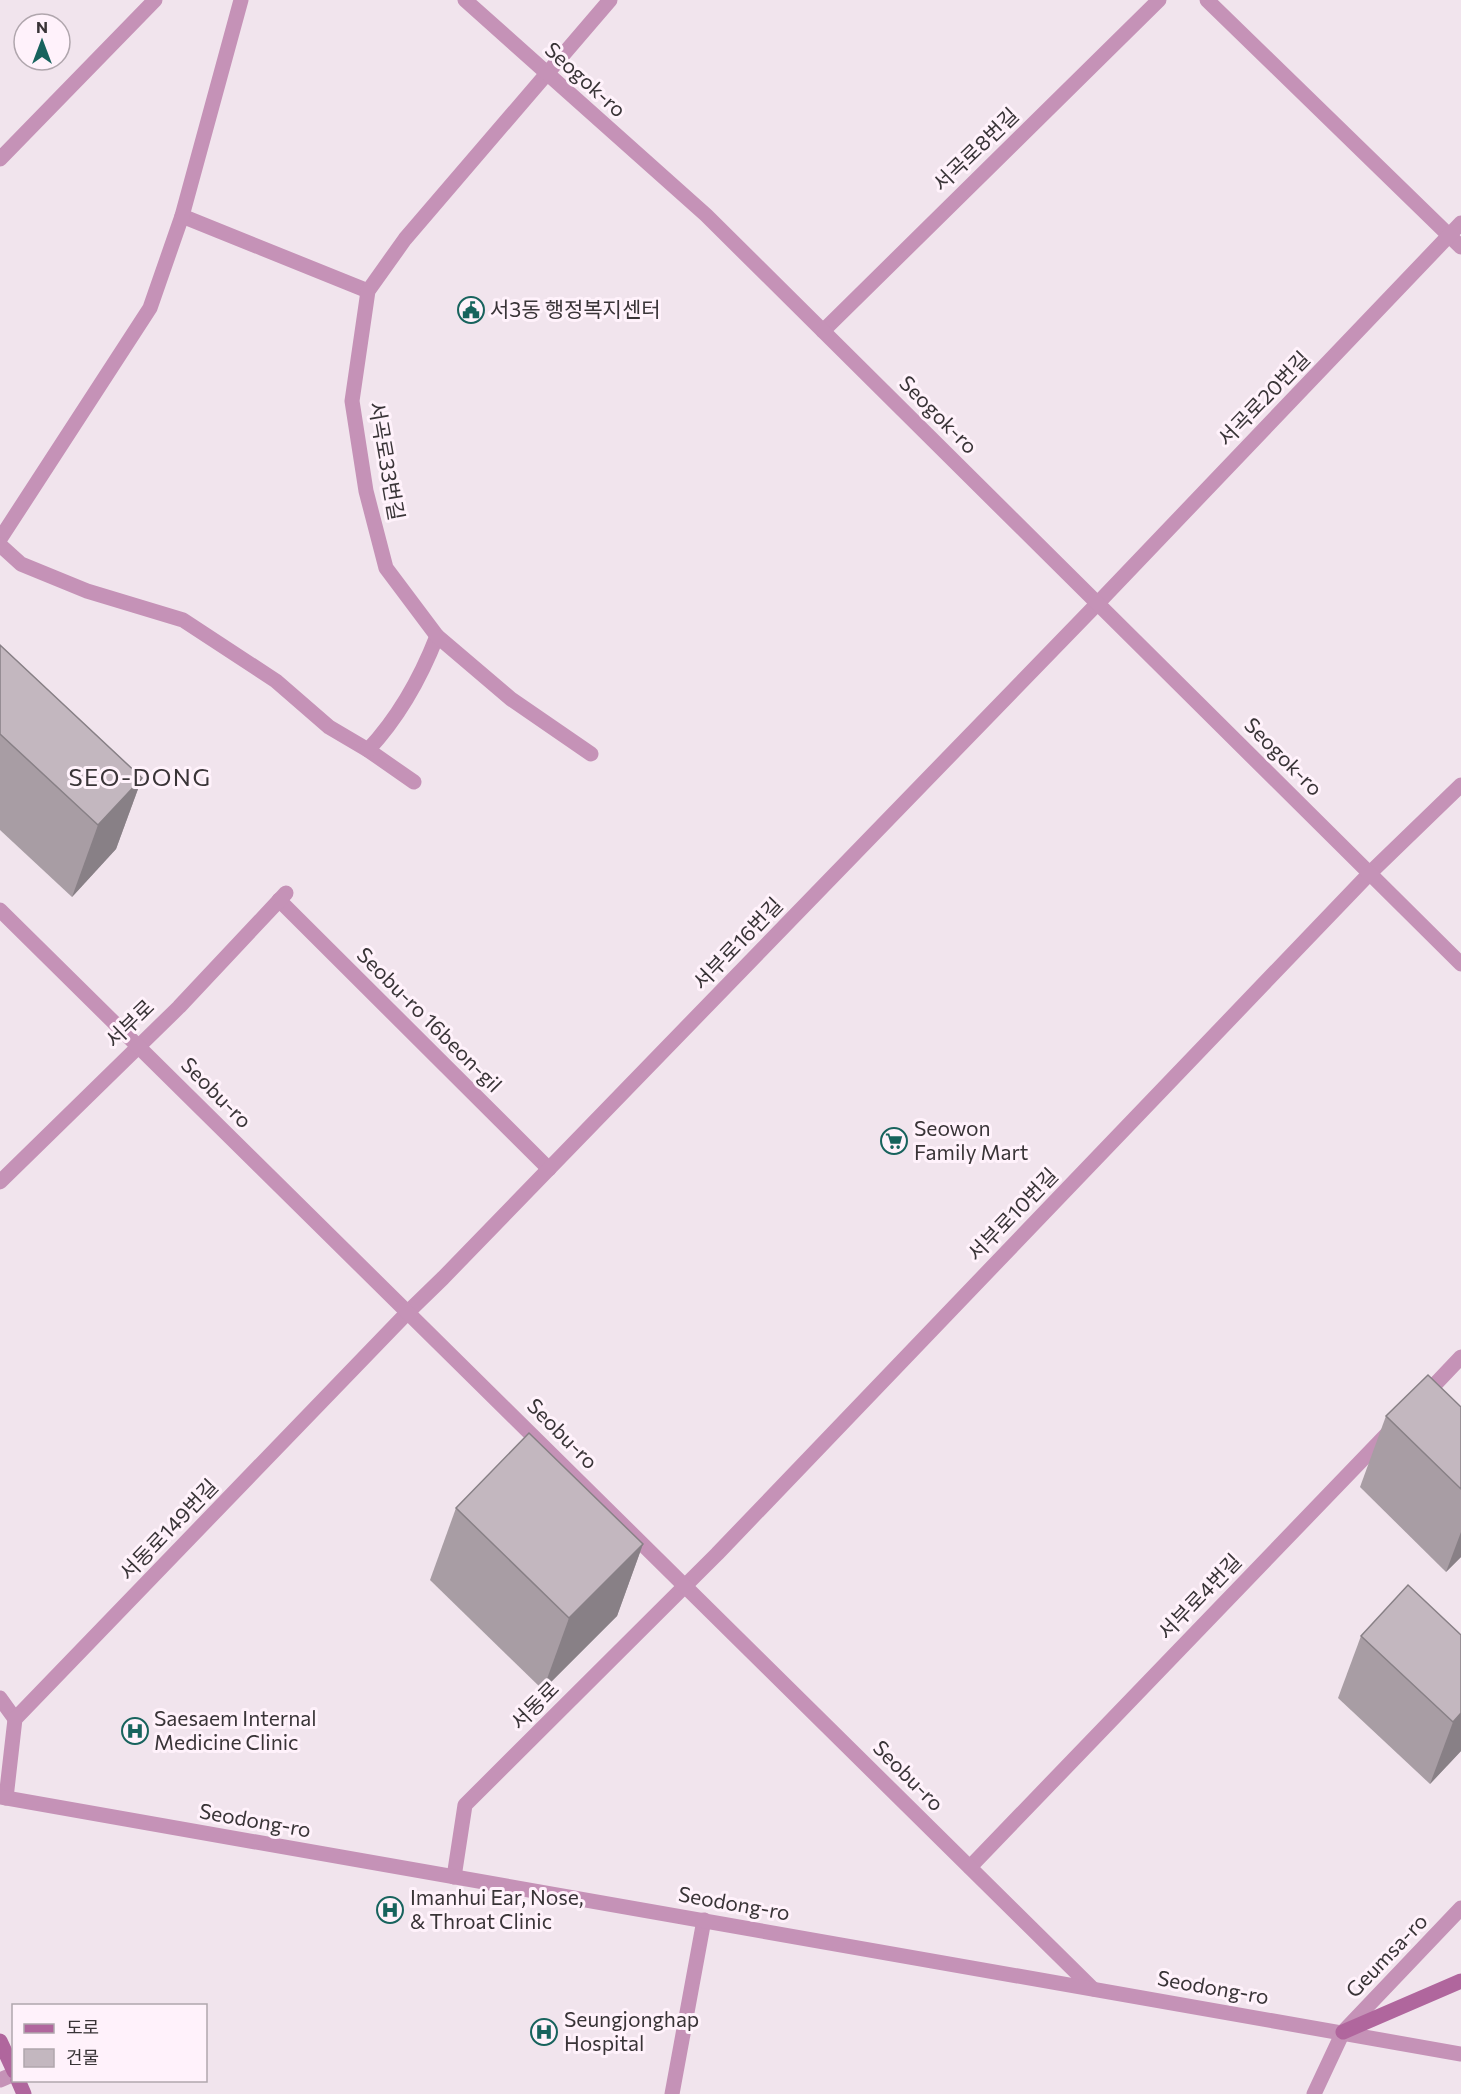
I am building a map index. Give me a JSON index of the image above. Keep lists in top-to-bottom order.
{
  "streets": {
    "street": [
      "Seogok-ro",
      "서곡로8번길",
      "서곡로20번길",
      "서곡로33번길",
      "서부로16번길",
      "Seobu-ro 16beon-gil",
      "서부로",
      "Seobu-ro",
      "서부로10번길",
      "서동로149번길",
      "서부로4번길",
      "서동로",
      "Seodong-ro",
      "Geumsa-ro"
    ]
  },
  "crossings": [
    ["Seogok-ro", "서곡로8번길"],
    ["Seogok-ro", "서곡로20번길"],
    ["Seogok-ro", "서곡로33번길"],
    ["Seogok-ro", "서부로16번길"],
    ["Seogok-ro", "서부로10번길"],
    ["서곡로20번길", "서부로16번길"],
    ["서부로16번길", "Seobu-ro 16beon-gil"],
    ["서부로16번길", "Seobu-ro"],
    ["서부로16번길", "서동로149번길"],
    ["Seobu-ro 16beon-gil", "서부로"],
    ["서부로", "Seobu-ro"],
    ["Seobu-ro", "서부로10번길"],
    ["Seobu-ro", "서동로149번길"],
    ["Seobu-ro", "서부로4번길"],
    ["Seobu-ro", "서동로"],
    ["Seobu-ro", "Seodong-ro"],
    ["서부로10번길", "서동로"],
    ["서동로", "Seodong-ro"],
    ["Seodong-ro", "Geumsa-ro"]
  ],
  "districts": ["SEO-DONG"],
  "places": {
    "public building": ["서3동 행정복지센터"],
    "supermarket": ["Seowon Family Mart"],
    "hospital": ["Saesaem Internal Medicine Clinic", "Imanhui Ear, Nose, & Throat Clinic", "Seungjonghap Hospital"]
  },
  "legend": ["도로", "건물"],
  "north": "top"
}
